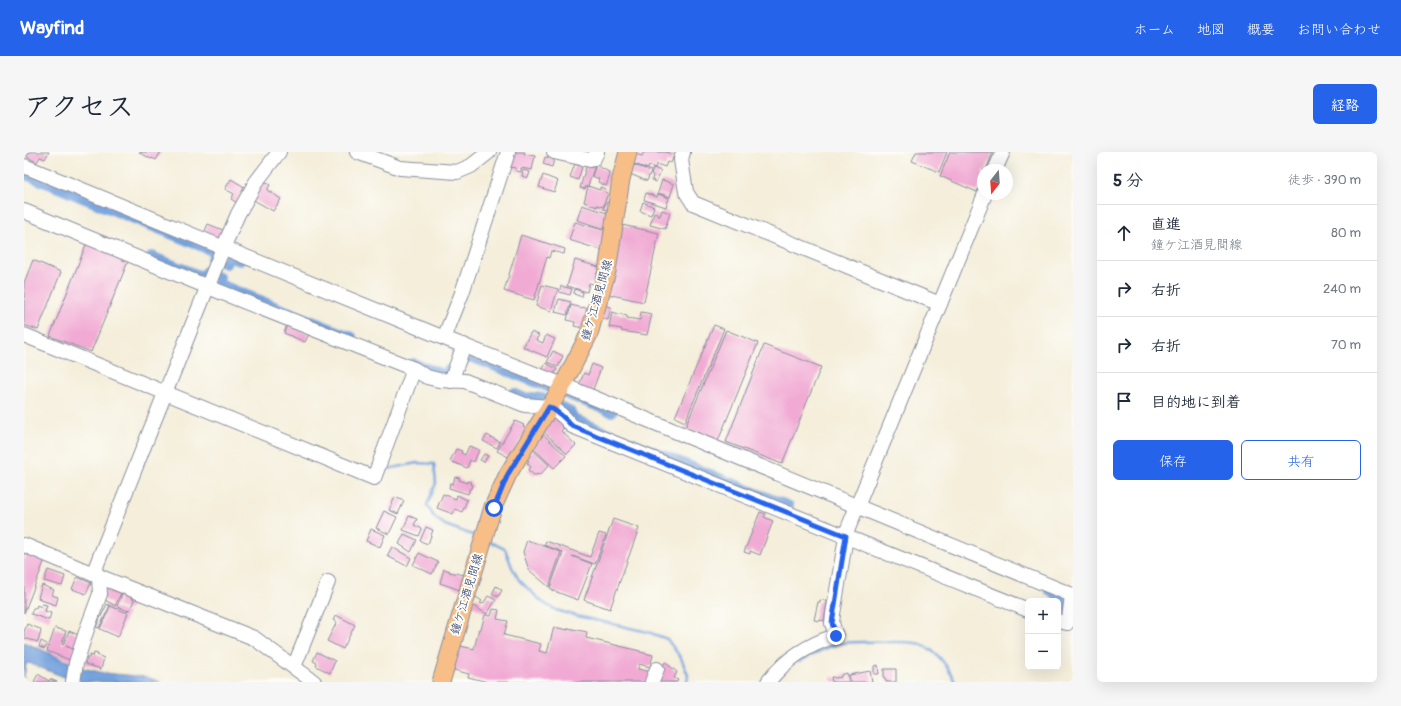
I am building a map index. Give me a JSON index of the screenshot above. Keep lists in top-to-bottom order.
{
  "streets": {
    "main road": ["鐘ケ江酒見間線"]
  },
  "north": "bottom",
  "page": {
    "header": "Wayfind",
    "nav": [
      "ホーム",
      "地図",
      "概要",
      "お問い合わせ"
    ],
    "title": "アクセス",
    "buttons": [
      "経路",
      ["保存", "共有"]
    ],
    "heading": ["5 分", "徒歩 · 390 m"],
    "list": [
      ["直進", "鐘ケ江酒見間線", "80 m"],
      ["右折", "240 m"],
      ["右折", "70 m"],
      "目的地に到着"
    ],
    "map_buttons": ["+", "−"]
  }
}
